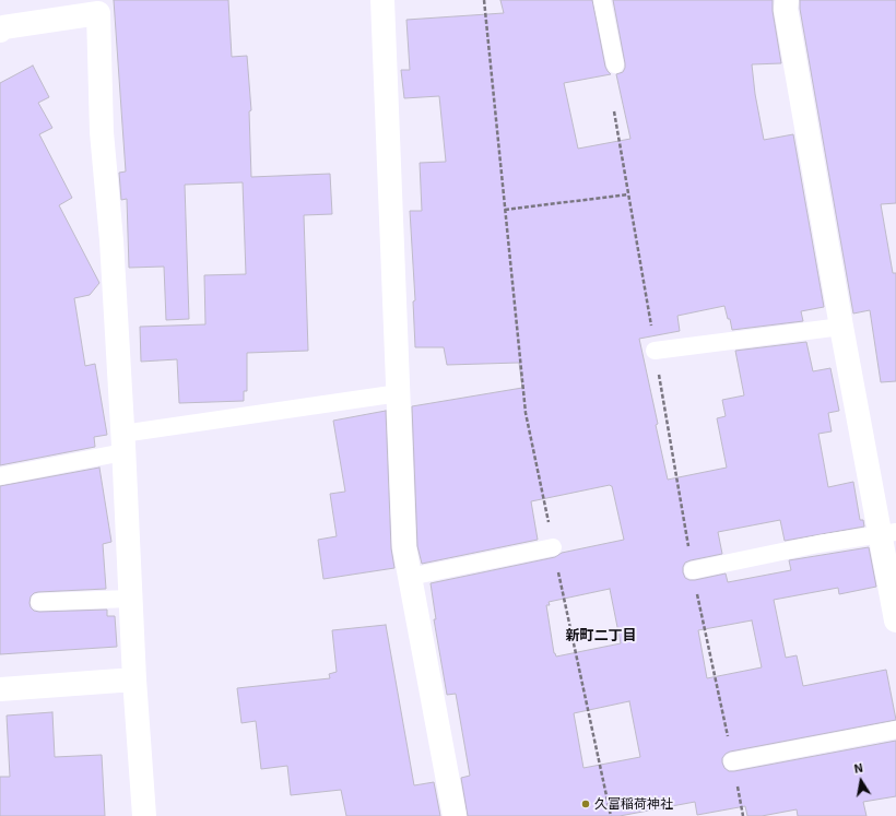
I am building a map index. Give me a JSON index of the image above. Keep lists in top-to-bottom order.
{
  "districts": ["新町二丁目"],
  "places": ["久富稲荷神社"],
  "north": "top"
}
